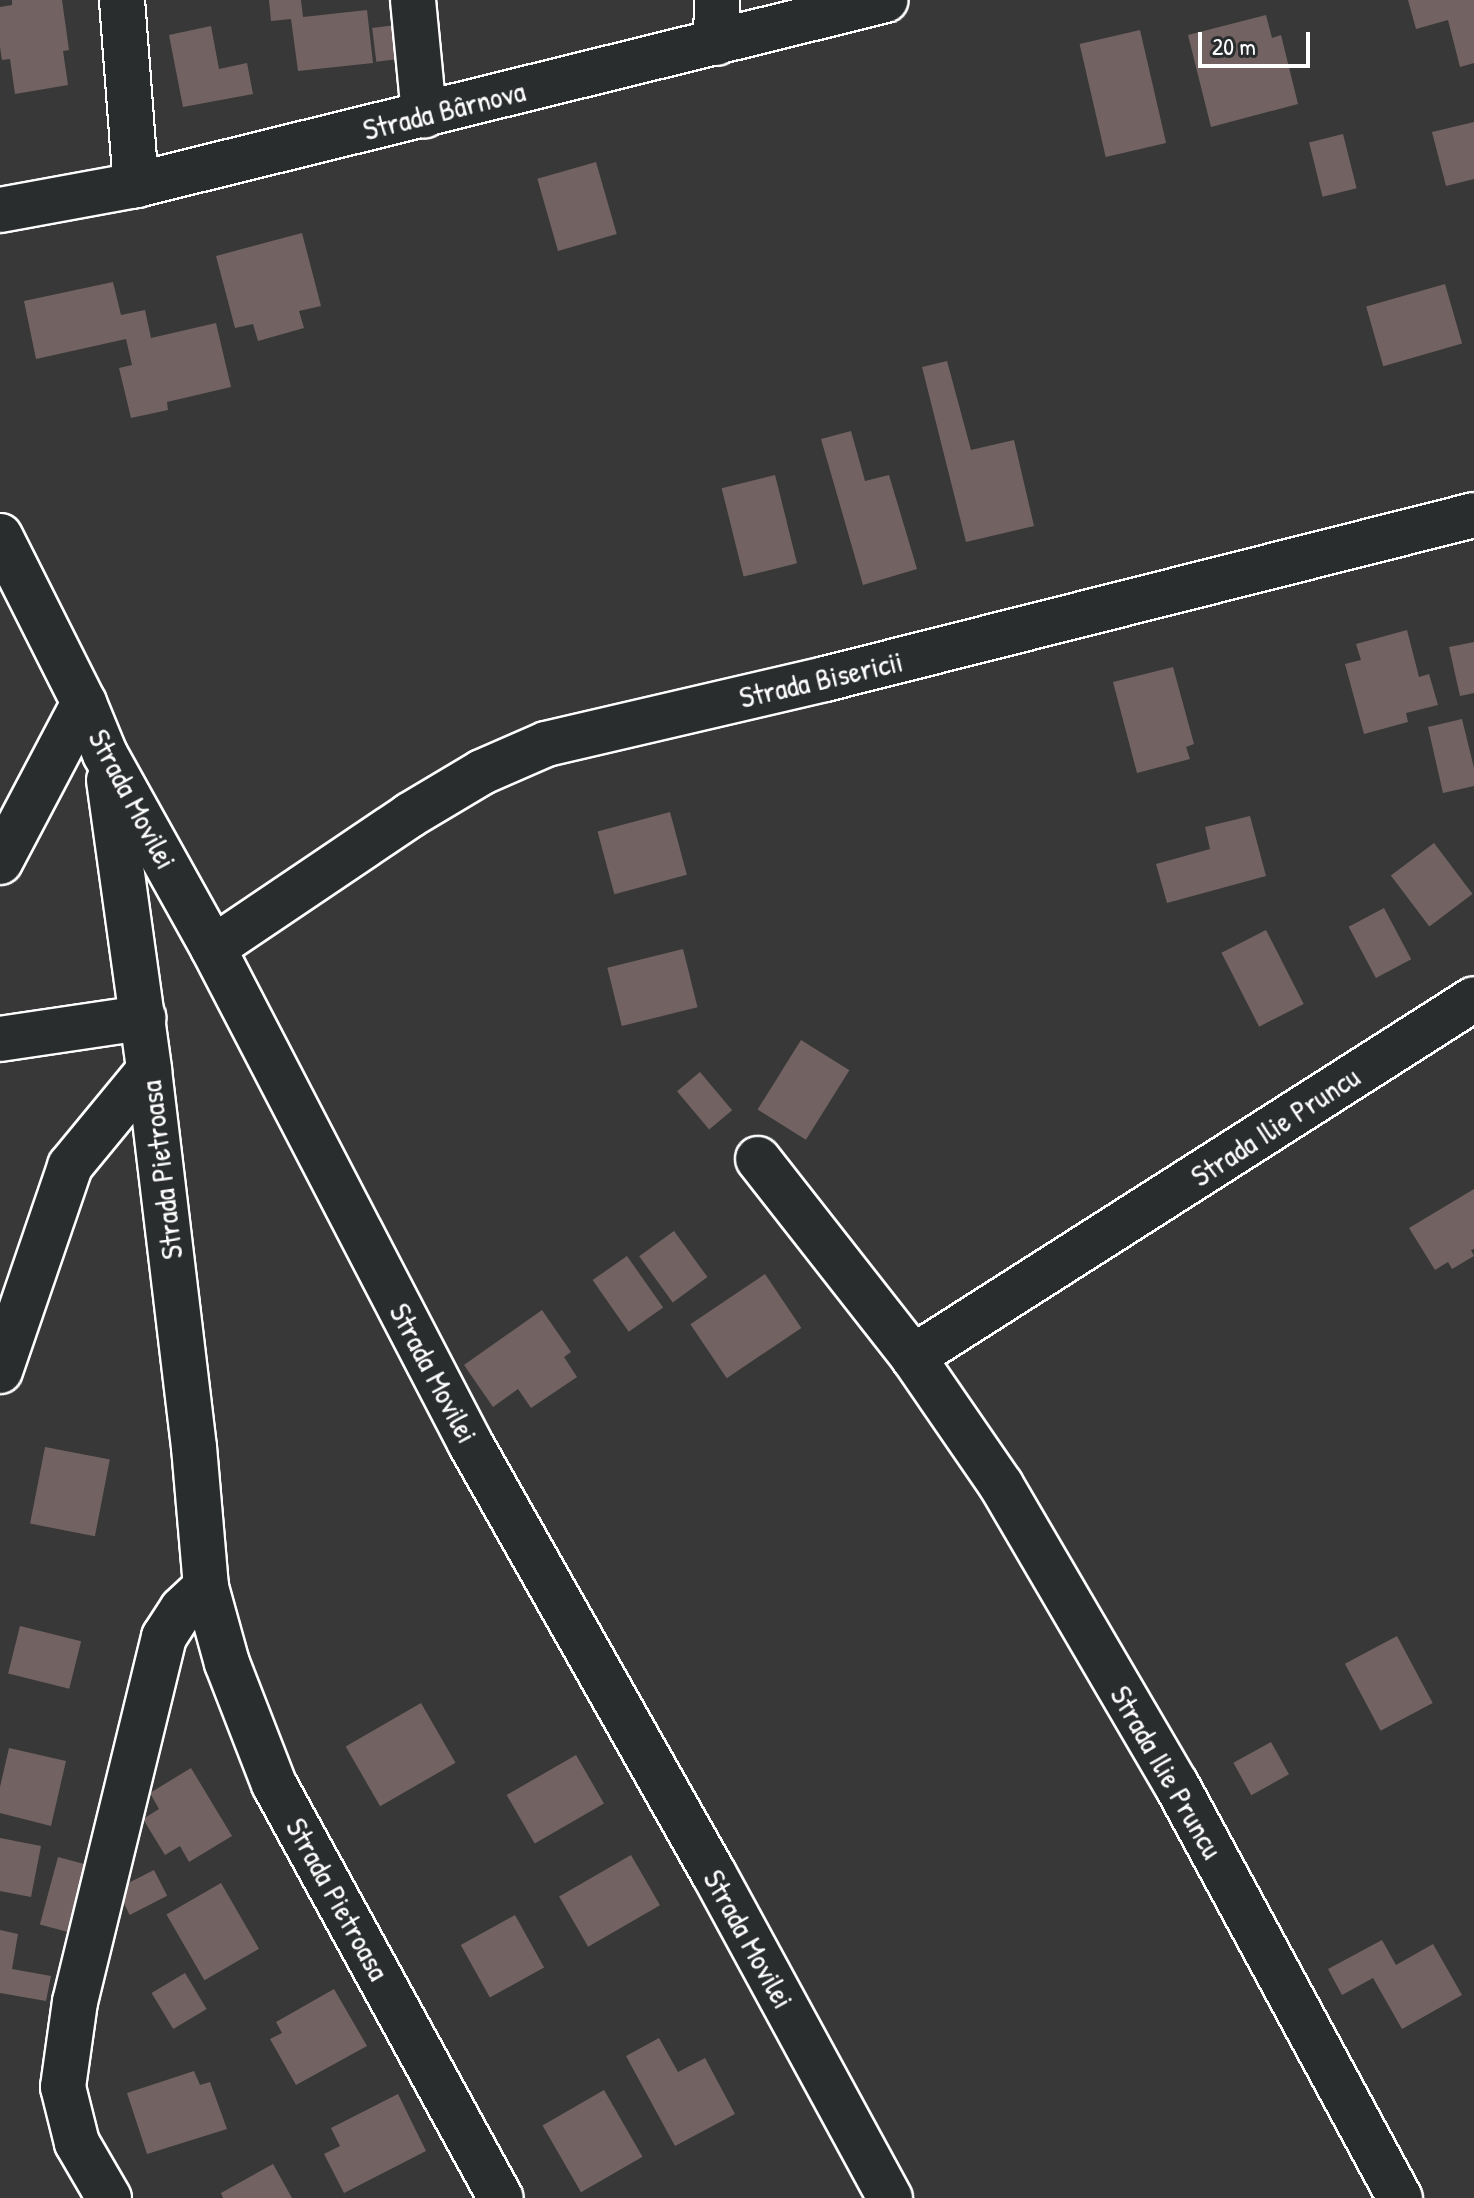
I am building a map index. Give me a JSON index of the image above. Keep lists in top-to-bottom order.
{
  "streets": {
    "street": [
      "Strada Bârnova",
      "Strada Bisericii",
      "Strada Movilei",
      "Strada Ilie Pruncu",
      "Strada Pietroasa"
    ]
  },
  "crossings": [
    ["Strada Bisericii", "Strada Movilei"],
    ["Strada Movilei", "Strada Pietroasa"]
  ],
  "scale_bar": "20 m"
}
